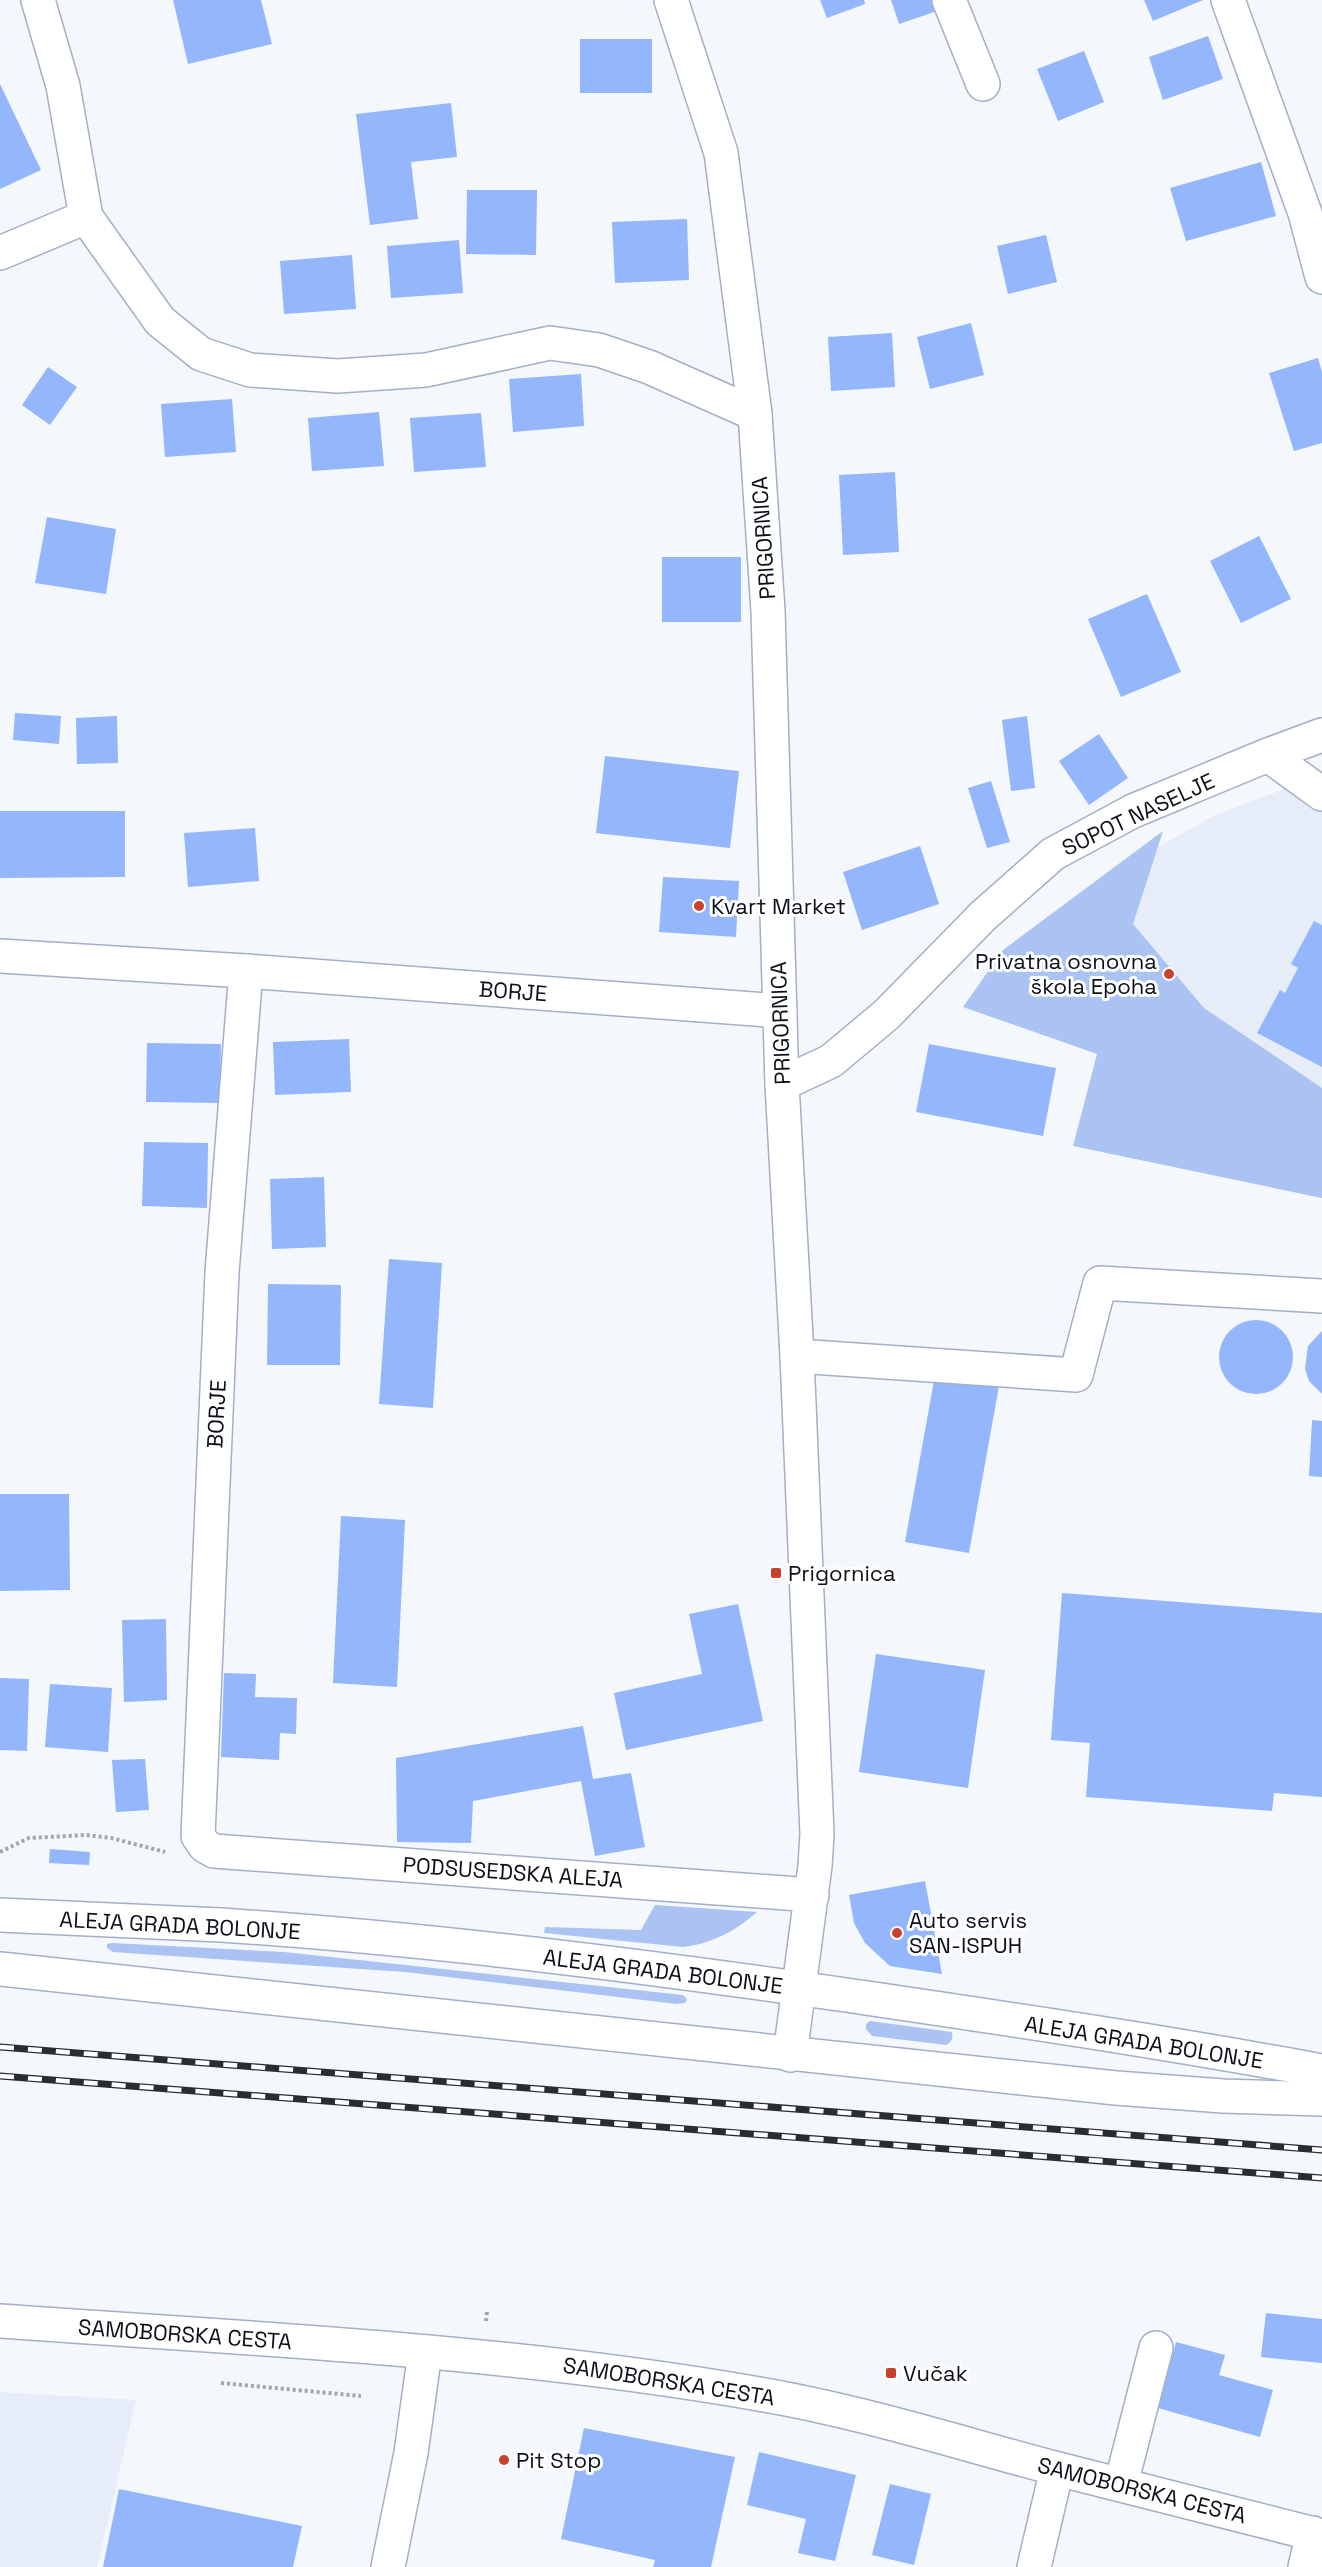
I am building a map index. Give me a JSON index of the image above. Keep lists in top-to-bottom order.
{
  "streets": {
    "street": [
      "PRIGORNICA",
      "SOPOT NASELJE",
      "BORJE",
      "PODSUSEDSKA ALEJA",
      "ALEJA GRADA BOLONJE",
      "SAMOBORSKA CESTA"
    ]
  },
  "crossings": [
    ["PRIGORNICA", "SOPOT NASELJE"],
    ["PRIGORNICA", "BORJE"],
    ["PRIGORNICA", "PODSUSEDSKA ALEJA"],
    ["PRIGORNICA", "ALEJA GRADA BOLONJE"],
    ["BORJE", "PODSUSEDSKA ALEJA"]
  ],
  "places": {
    "other": [
      "Kvart Market",
      "Privatna osnovna škola Epoha",
      "Auto servis SAN-ISPUH",
      "Pit Stop"
    ],
    "transit": ["Prigornica", "Vučak"]
  }
}
